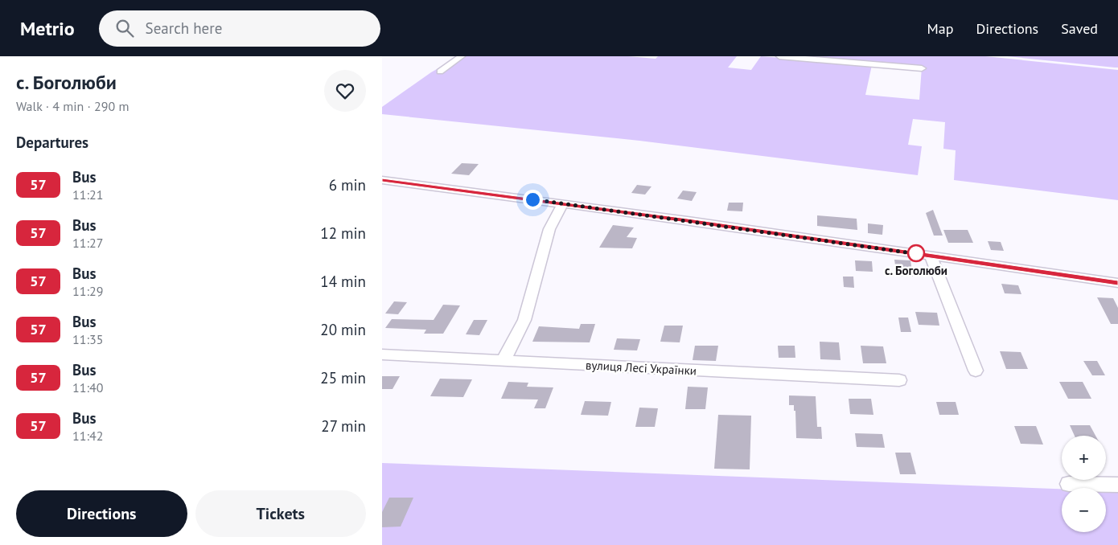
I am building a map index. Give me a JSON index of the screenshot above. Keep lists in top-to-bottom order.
{
  "streets": {
    "street": ["вулиця Лесі Українки"]
  },
  "places": ["с. Боголюби"],
  "lines": ["bus line 57"],
  "page": {
    "header": "Metrio",
    "search": "Search here",
    "nav": ["Map", "Directions", "Saved"],
    "heading": [
      ["с. Боголюби", "Walk · 4 min · 290 m"],
      "Departures"
    ],
    "list": [
      {
        "mark": "57",
        "name": "Bus",
        "note": "11:21",
        "value": "6 min"
      },
      {
        "mark": "57",
        "name": "Bus",
        "note": "11:27",
        "value": "12 min"
      },
      {
        "mark": "57",
        "name": "Bus",
        "note": "11:29",
        "value": "14 min"
      },
      {
        "mark": "57",
        "name": "Bus",
        "note": "11:35",
        "value": "20 min"
      },
      {
        "mark": "57",
        "name": "Bus",
        "note": "11:40",
        "value": "25 min"
      },
      {
        "mark": "57",
        "name": "Bus",
        "note": "11:42",
        "value": "27 min"
      }
    ],
    "map_buttons": ["+", "−"],
    "buttons": ["Directions", "Tickets"]
  }
}
